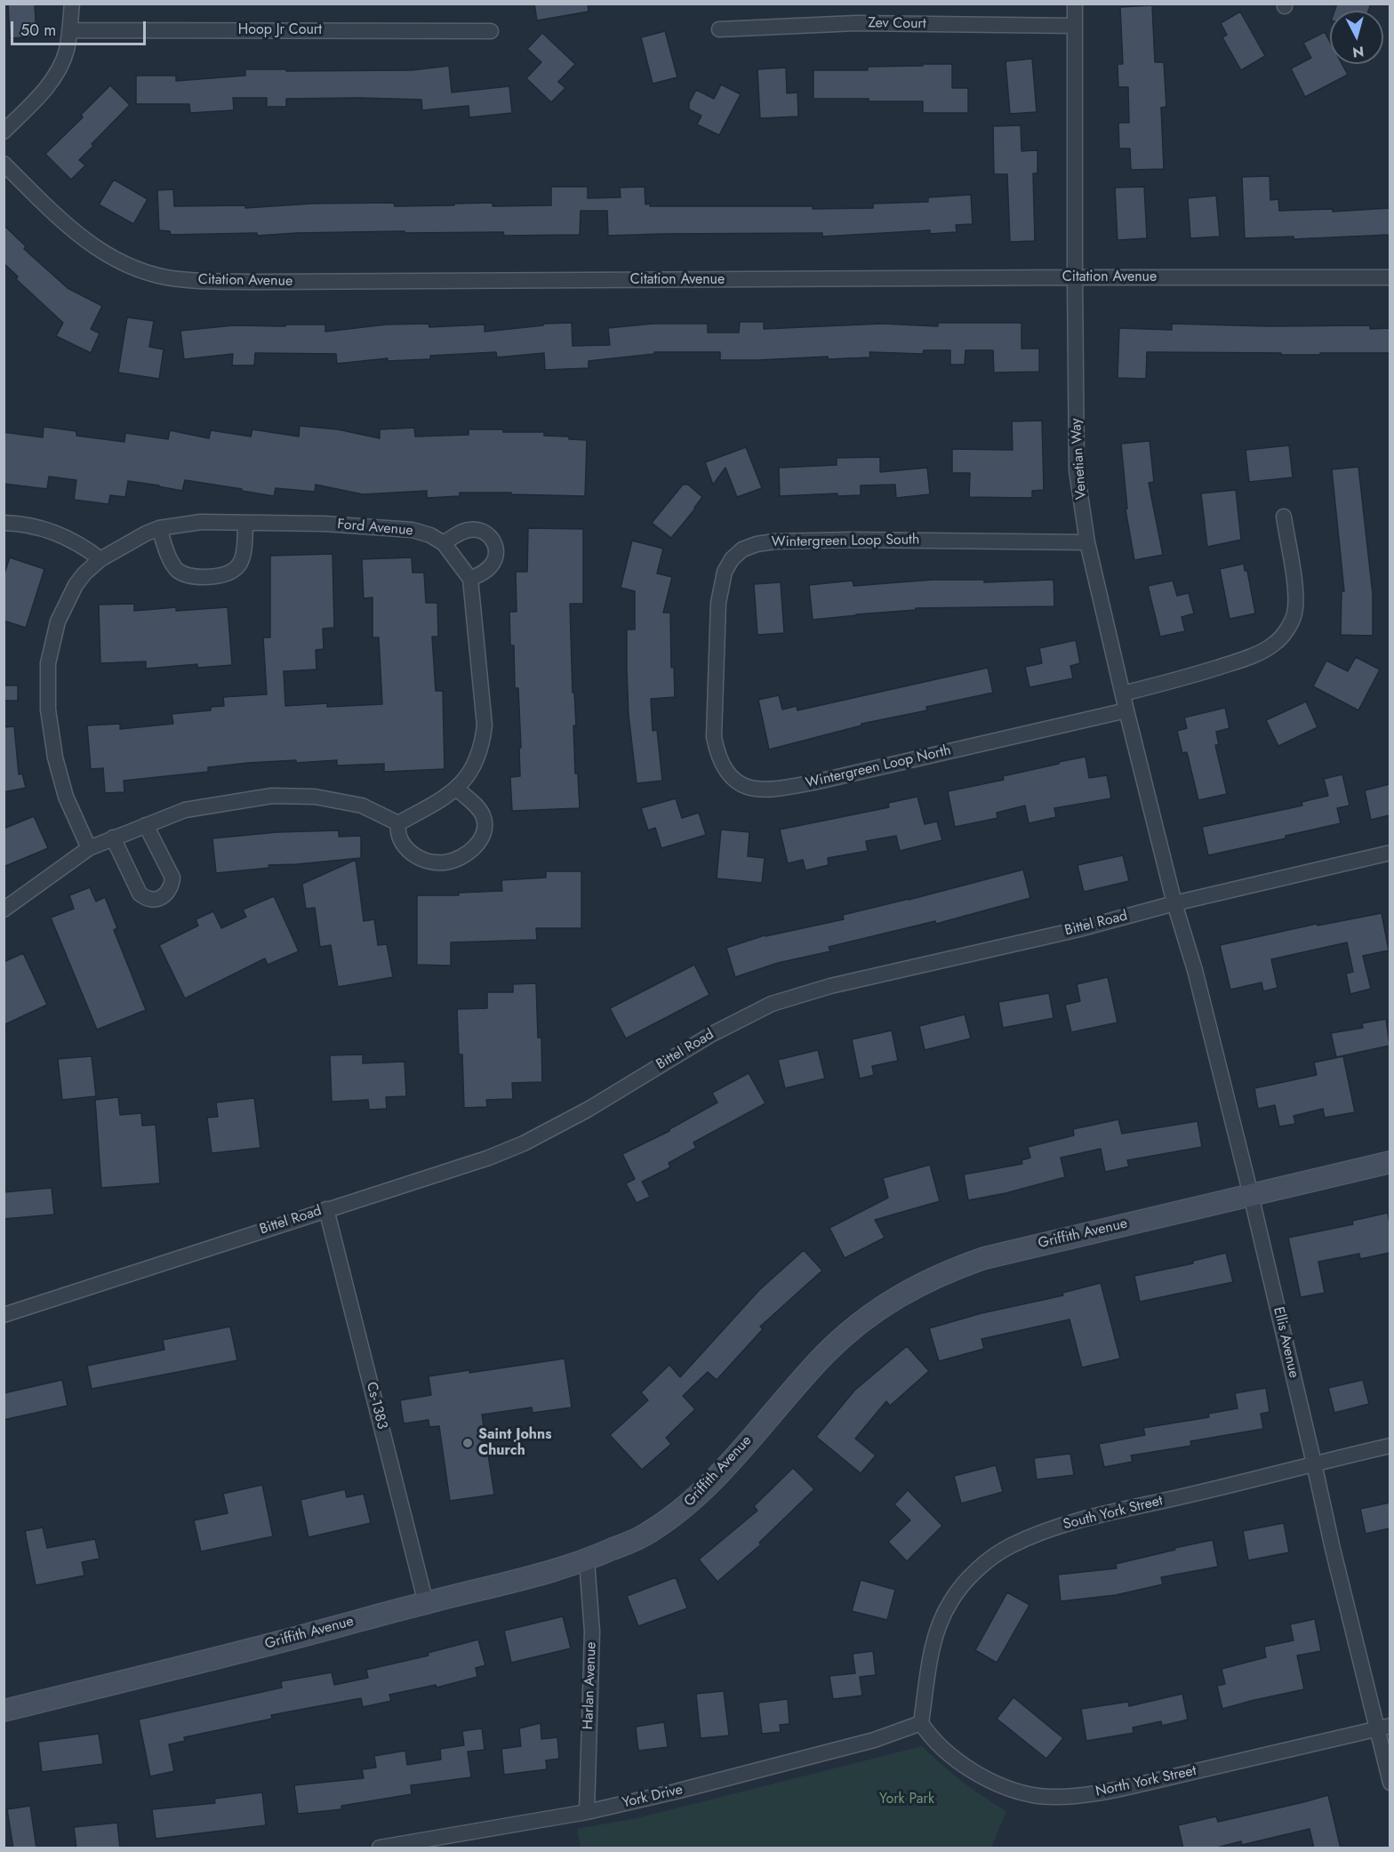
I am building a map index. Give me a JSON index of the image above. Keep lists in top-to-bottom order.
{
  "streets": {
    "street": [
      "Zev Court",
      "Hoop Jr Court",
      "Citation Avenue",
      "Venetian Way",
      "Ford Avenue",
      "Wintergreen Loop South",
      "Wintergreen Loop North",
      "Bittel Road",
      "Griffith Avenue",
      "Ellis Avenue",
      "Cs-1383",
      "South York Street",
      "Harlan Avenue",
      "North York Street",
      "York Drive"
    ]
  },
  "crossings": [
    ["Zev Court", "Venetian Way"],
    ["Citation Avenue", "Venetian Way"],
    ["Venetian Way", "Wintergreen Loop South"],
    ["Venetian Way", "Wintergreen Loop North"],
    ["Venetian Way", "Bittel Road"],
    ["Venetian Way", "Ellis Avenue"],
    ["Wintergreen Loop South", "Wintergreen Loop North"],
    ["Bittel Road", "Ellis Avenue"],
    ["Bittel Road", "Cs-1383"],
    ["Griffith Avenue", "Ellis Avenue"],
    ["Griffith Avenue", "Cs-1383"],
    ["Griffith Avenue", "Harlan Avenue"],
    ["Ellis Avenue", "South York Street"],
    ["Ellis Avenue", "North York Street"],
    ["South York Street", "North York Street"],
    ["South York Street", "York Drive"],
    ["Harlan Avenue", "York Drive"],
    ["North York Street", "York Drive"]
  ],
  "parks": ["York Park"],
  "places": ["Saint Johns Church"],
  "scale_bar": "50 m",
  "north": "bottom"
}
